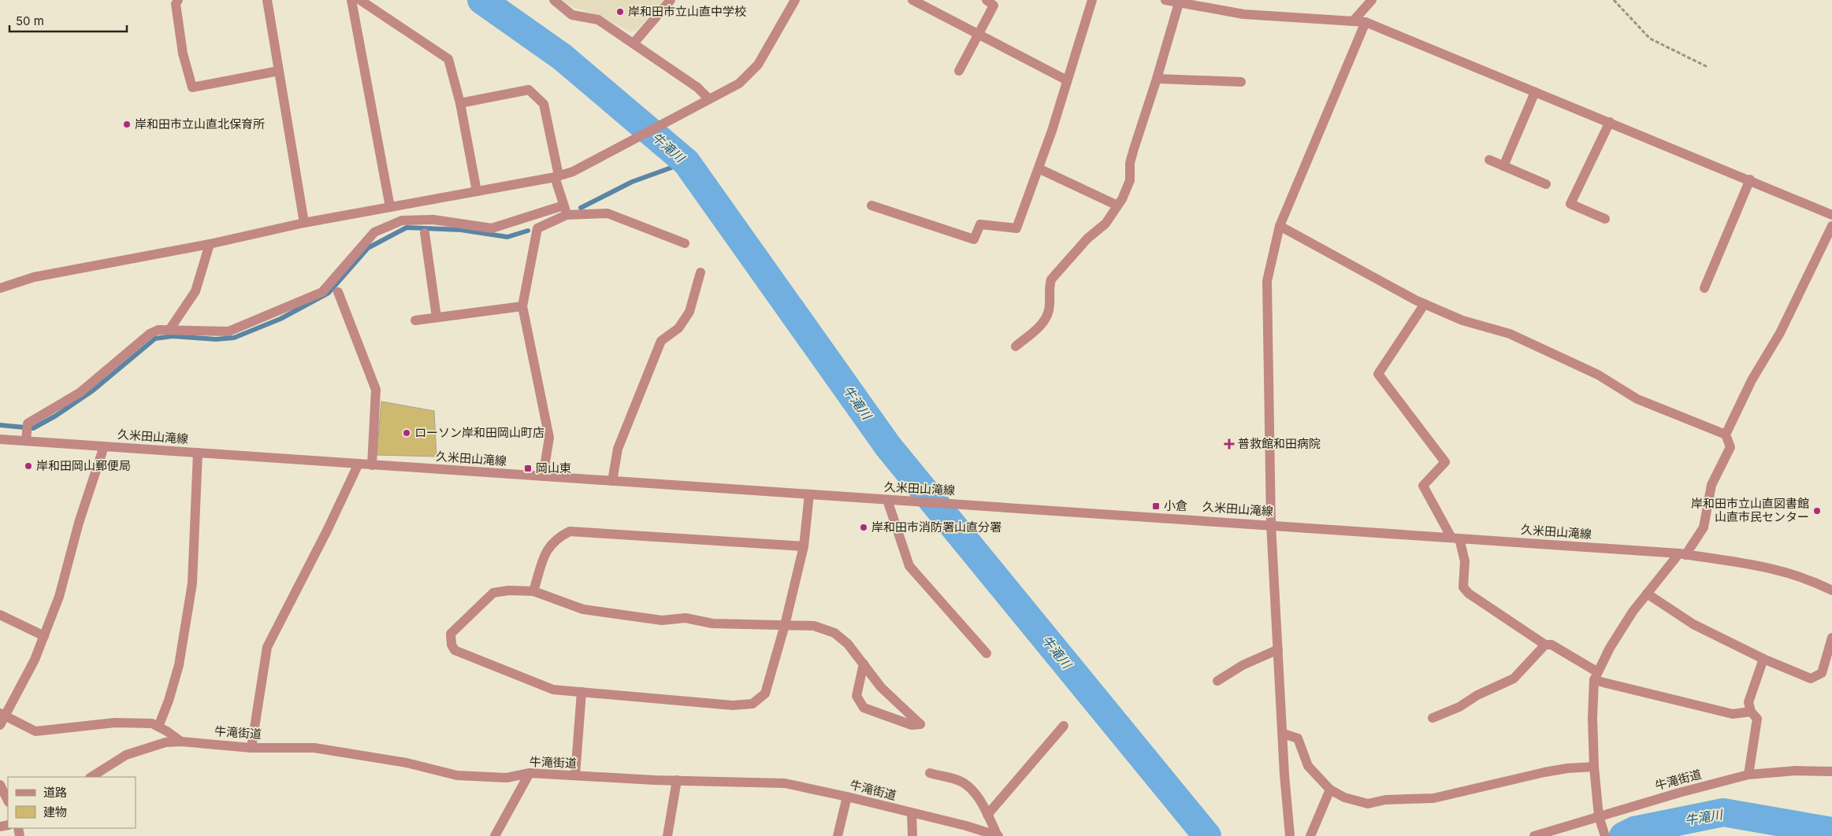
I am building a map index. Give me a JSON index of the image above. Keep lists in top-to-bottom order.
{
  "streets": {
    "street": ["久米田山滝線", "牛滝街道"]
  },
  "water": ["牛滝川"],
  "places": {
    "other": [
      "岸和田市立山直中学校",
      "岸和田市立山直北保育所",
      "ローソン岸和田岡山町店",
      "岸和田岡山郵便局",
      "岸和田市立山直図書館 山直市民センター",
      "岸和田市消防署山直分署"
    ],
    "health": ["普救館和田病院"],
    "transit": ["岡山東", "小倉"]
  },
  "legend": ["道路", "建物"],
  "scale_bar": "50 m"
}
